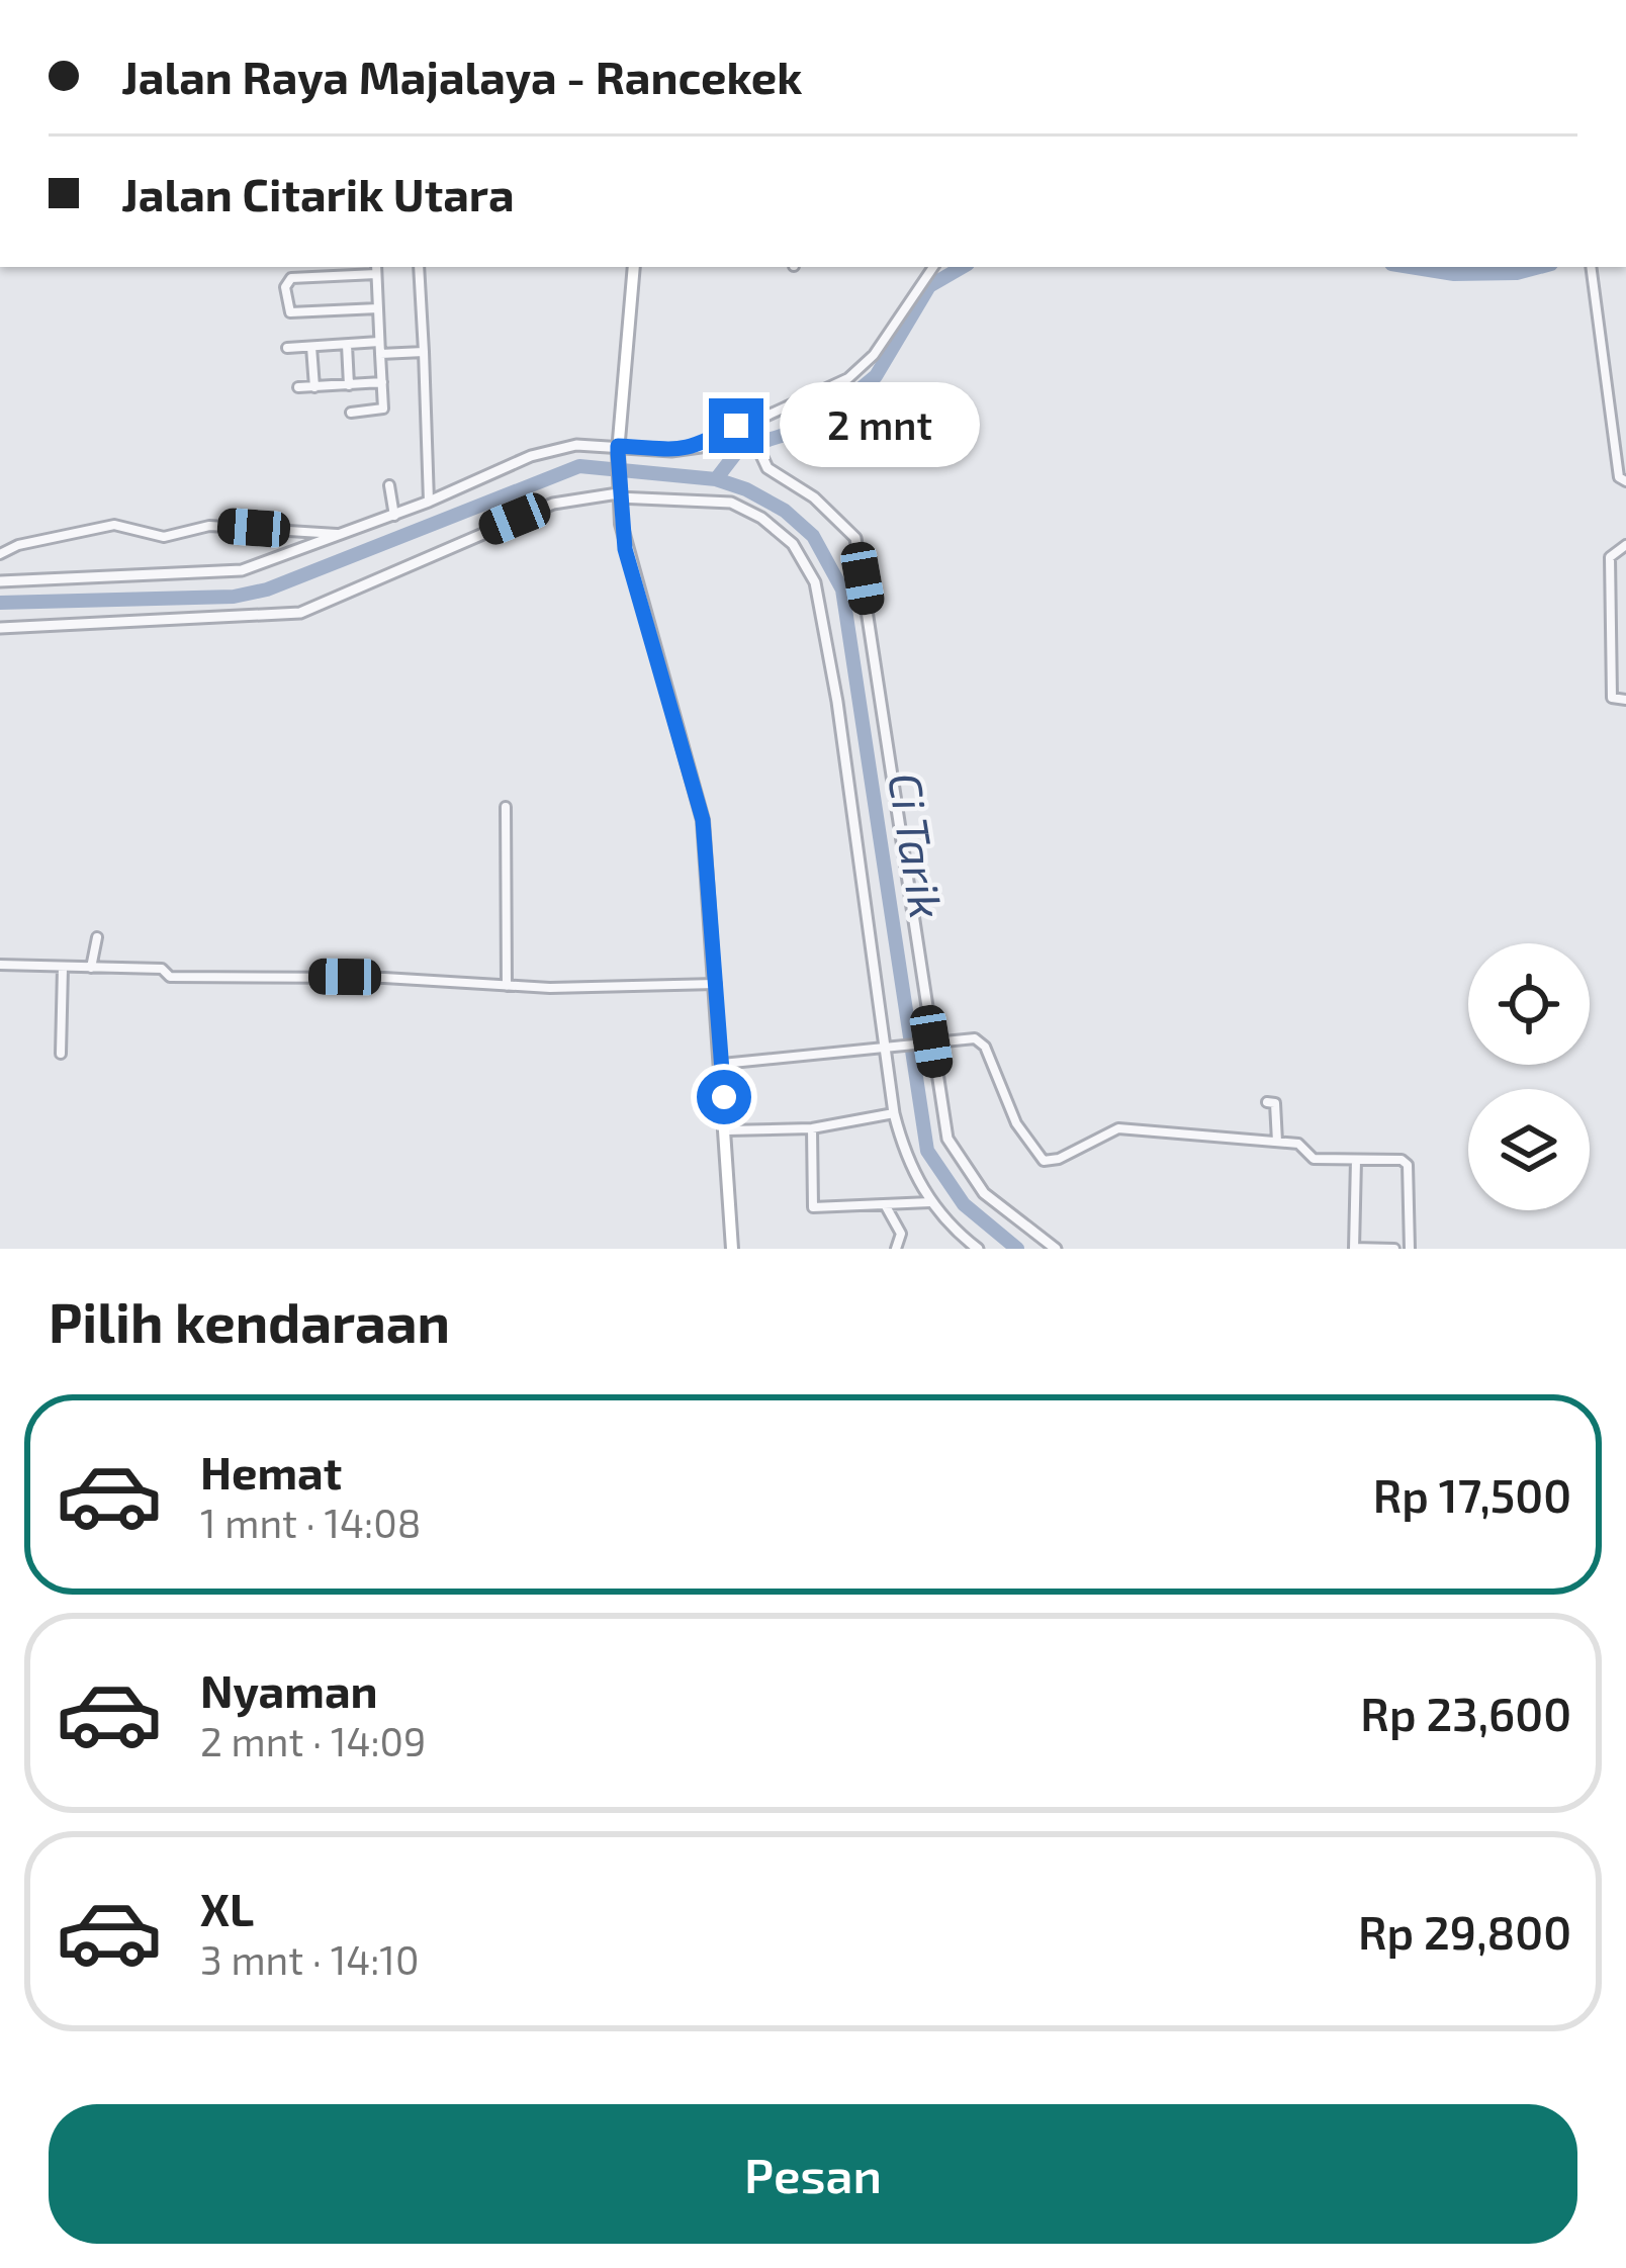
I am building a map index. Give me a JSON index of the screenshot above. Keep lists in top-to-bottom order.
{
  "water": ["Ci Tarik"],
  "page": {
    "banner": ["Jalan Raya Majalaya - Rancekek", "Jalan Citarik Utara"],
    "bubble": "2 mnt",
    "heading": "Pilih kendaraan",
    "list": [
      {
        "name": "Hemat",
        "note": "1 mnt · 14:08",
        "value": "Rp 17,500"
      },
      {
        "name": "Nyaman",
        "note": "2 mnt · 14:09",
        "value": "Rp 23,600"
      },
      {
        "name": "XL",
        "note": "3 mnt · 14:10",
        "value": "Rp 29,800"
      }
    ],
    "buttons": "Pesan"
  }
}
